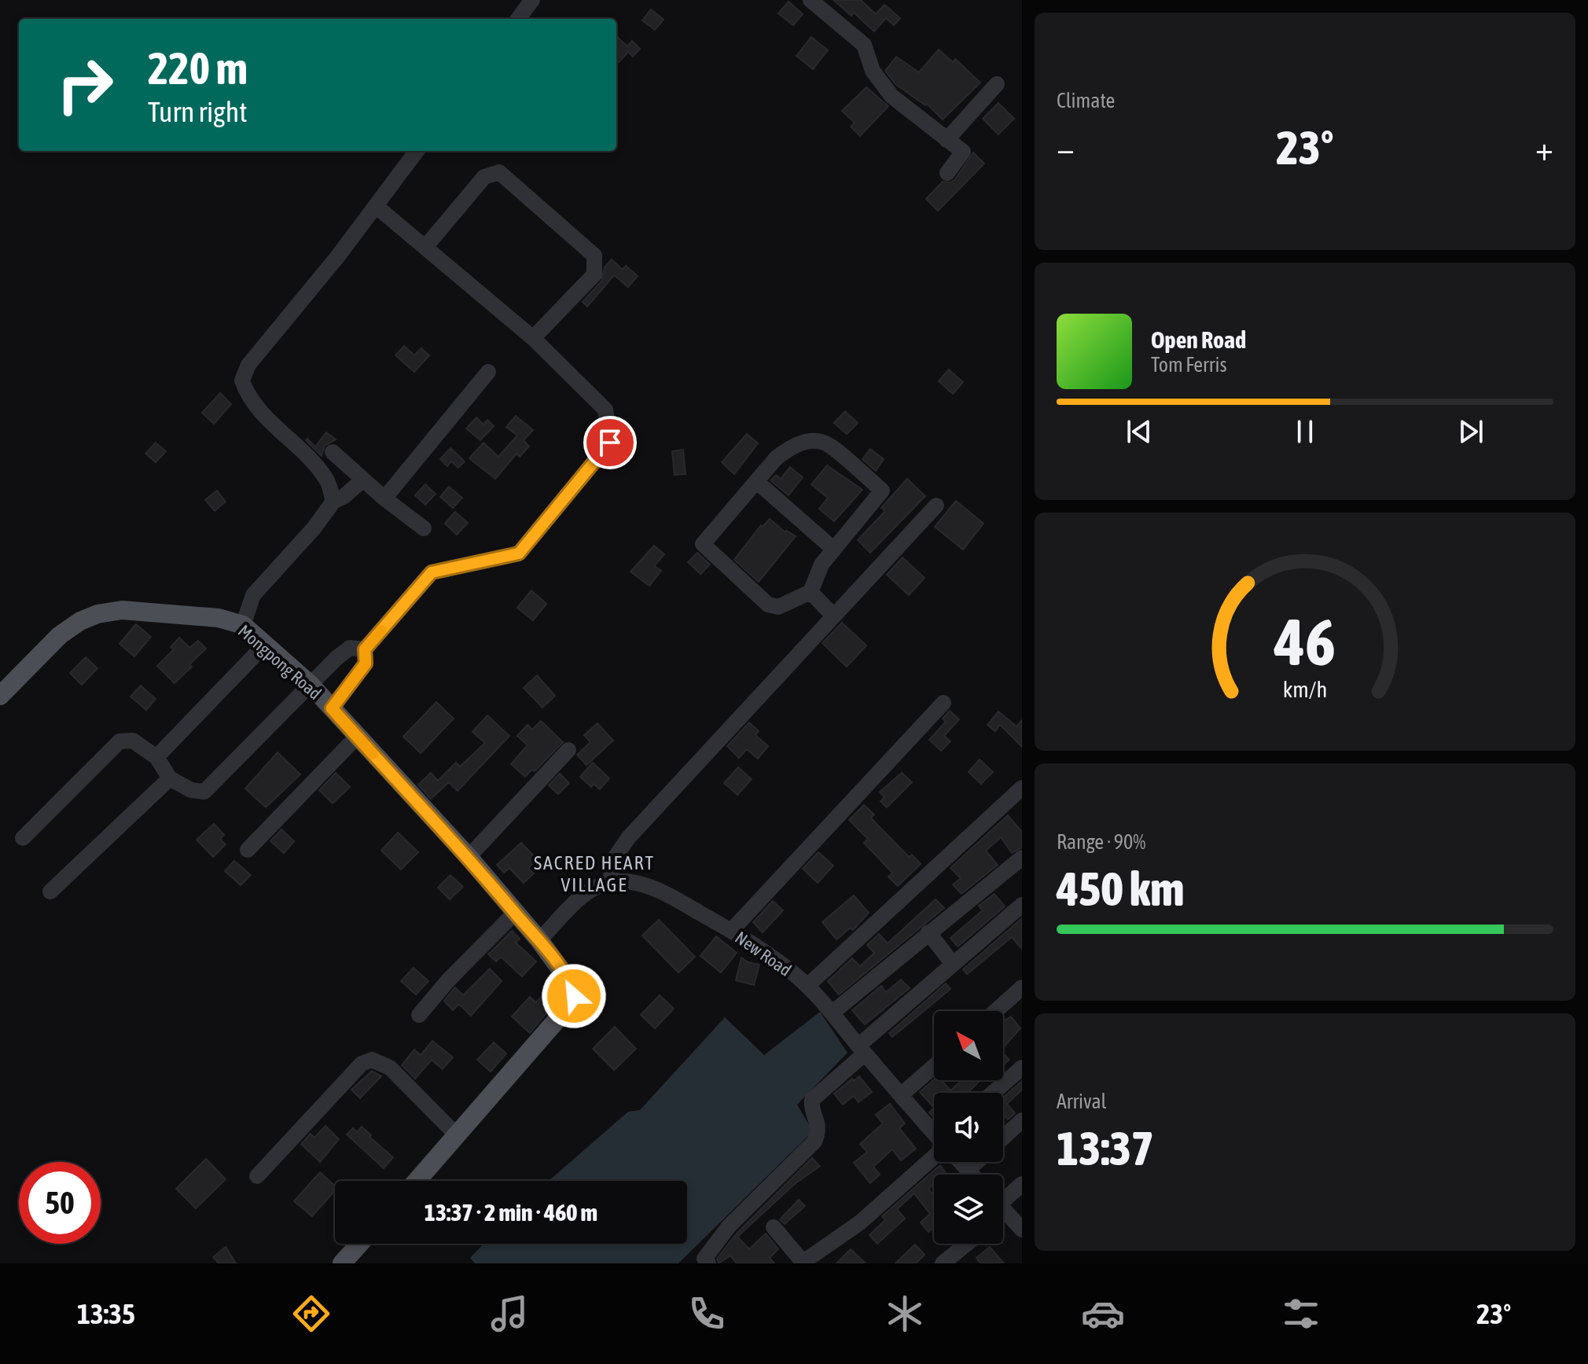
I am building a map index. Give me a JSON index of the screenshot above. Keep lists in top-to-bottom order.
{
  "streets": {
    "main road": ["Mongpong Road"],
    "street": ["New Road"]
  },
  "districts": ["SACRED HEART VILLAGE"],
  "north": "top left",
  "page": {
    "tile": [
      "Climate",
      ["Range · 90%", "450 km"],
      ["Arrival", "13:37"]
    ],
    "turn": ["220 m", "Turn right"],
    "heat": ["−", "23°", "+"],
    "song": ["Open Road", "Tom Ferris"],
    "limit": "50",
    "trip": "13:37 · 2 min · 460 m",
    "tabs": ["13:35", "23°"],
    "gauge": ["46", "km/h"]
  }
}
